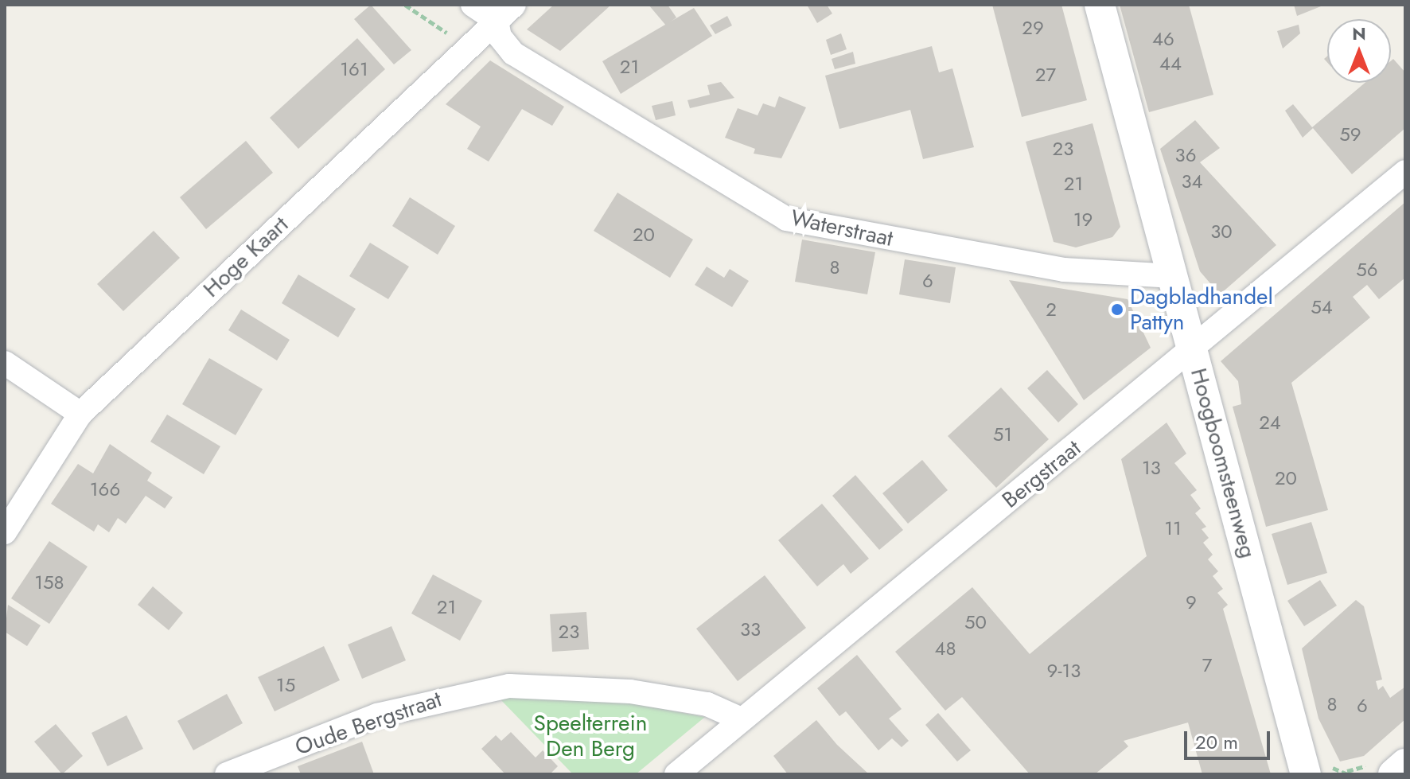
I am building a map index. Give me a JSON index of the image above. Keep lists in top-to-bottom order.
{
  "streets": {
    "street": [
      "Waterstraat",
      "Hoge Kaart",
      "Hoogboomsteenweg",
      "Bergstraat",
      "Oude Bergstraat"
    ]
  },
  "crossings": [
    ["Waterstraat", "Hoge Kaart"],
    ["Waterstraat", "Hoogboomsteenweg"],
    ["Hoogboomsteenweg", "Bergstraat"],
    ["Bergstraat", "Oude Bergstraat"]
  ],
  "parks": ["Speelterrein Den Berg"],
  "places": ["Dagbladhandel Pattyn"],
  "house_numbers": [
    "29",
    "46",
    "44",
    "21",
    "161",
    "27",
    "59",
    "23",
    "36",
    "34",
    "21",
    "19",
    "30",
    "20",
    "8",
    "56",
    "6",
    "54",
    "2",
    "24",
    "51",
    "13",
    "20",
    "166",
    "11",
    "158",
    "9",
    "21",
    "50",
    "33",
    "23",
    "48",
    "7",
    "9-13",
    "15",
    "8",
    "6"
  ],
  "scale_bar": "20 m",
  "north": "top"
}
